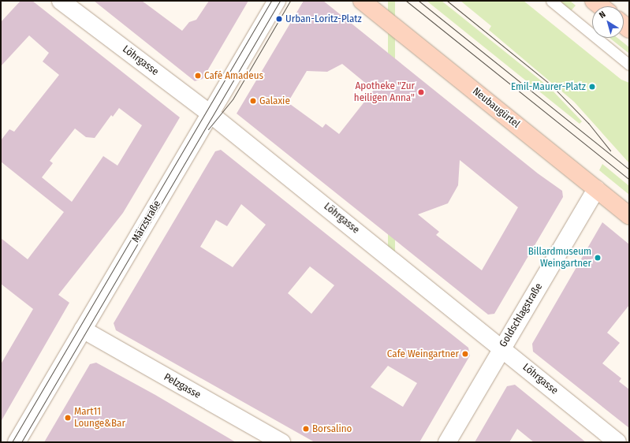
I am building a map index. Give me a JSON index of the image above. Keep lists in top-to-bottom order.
{
  "streets": {
    "main road": ["Neubaugürtel"],
    "street": [
      "Löhrgasse",
      "Märzstraße",
      "Goldschlagstraße",
      "Pelzgasse"
    ]
  },
  "crossings": [
    ["Löhrgasse", "Märzstraße"],
    ["Löhrgasse", "Goldschlagstraße"],
    ["Neubaugürtel", "Goldschlagstraße"],
    ["Märzstraße", "Pelzgasse"]
  ],
  "places": [
    "Urban-Loritz-Platz",
    "Café Amadeus",
    "Emil-Maurer-Platz",
    "Apotheke \"Zur heiligen Anna\"",
    "Galaxie",
    "Billardmuseum Weingartner",
    "Cafe Weingartner",
    "Mart11 Lounge&Bar",
    "Borsalino"
  ],
  "north": "top left"
}
